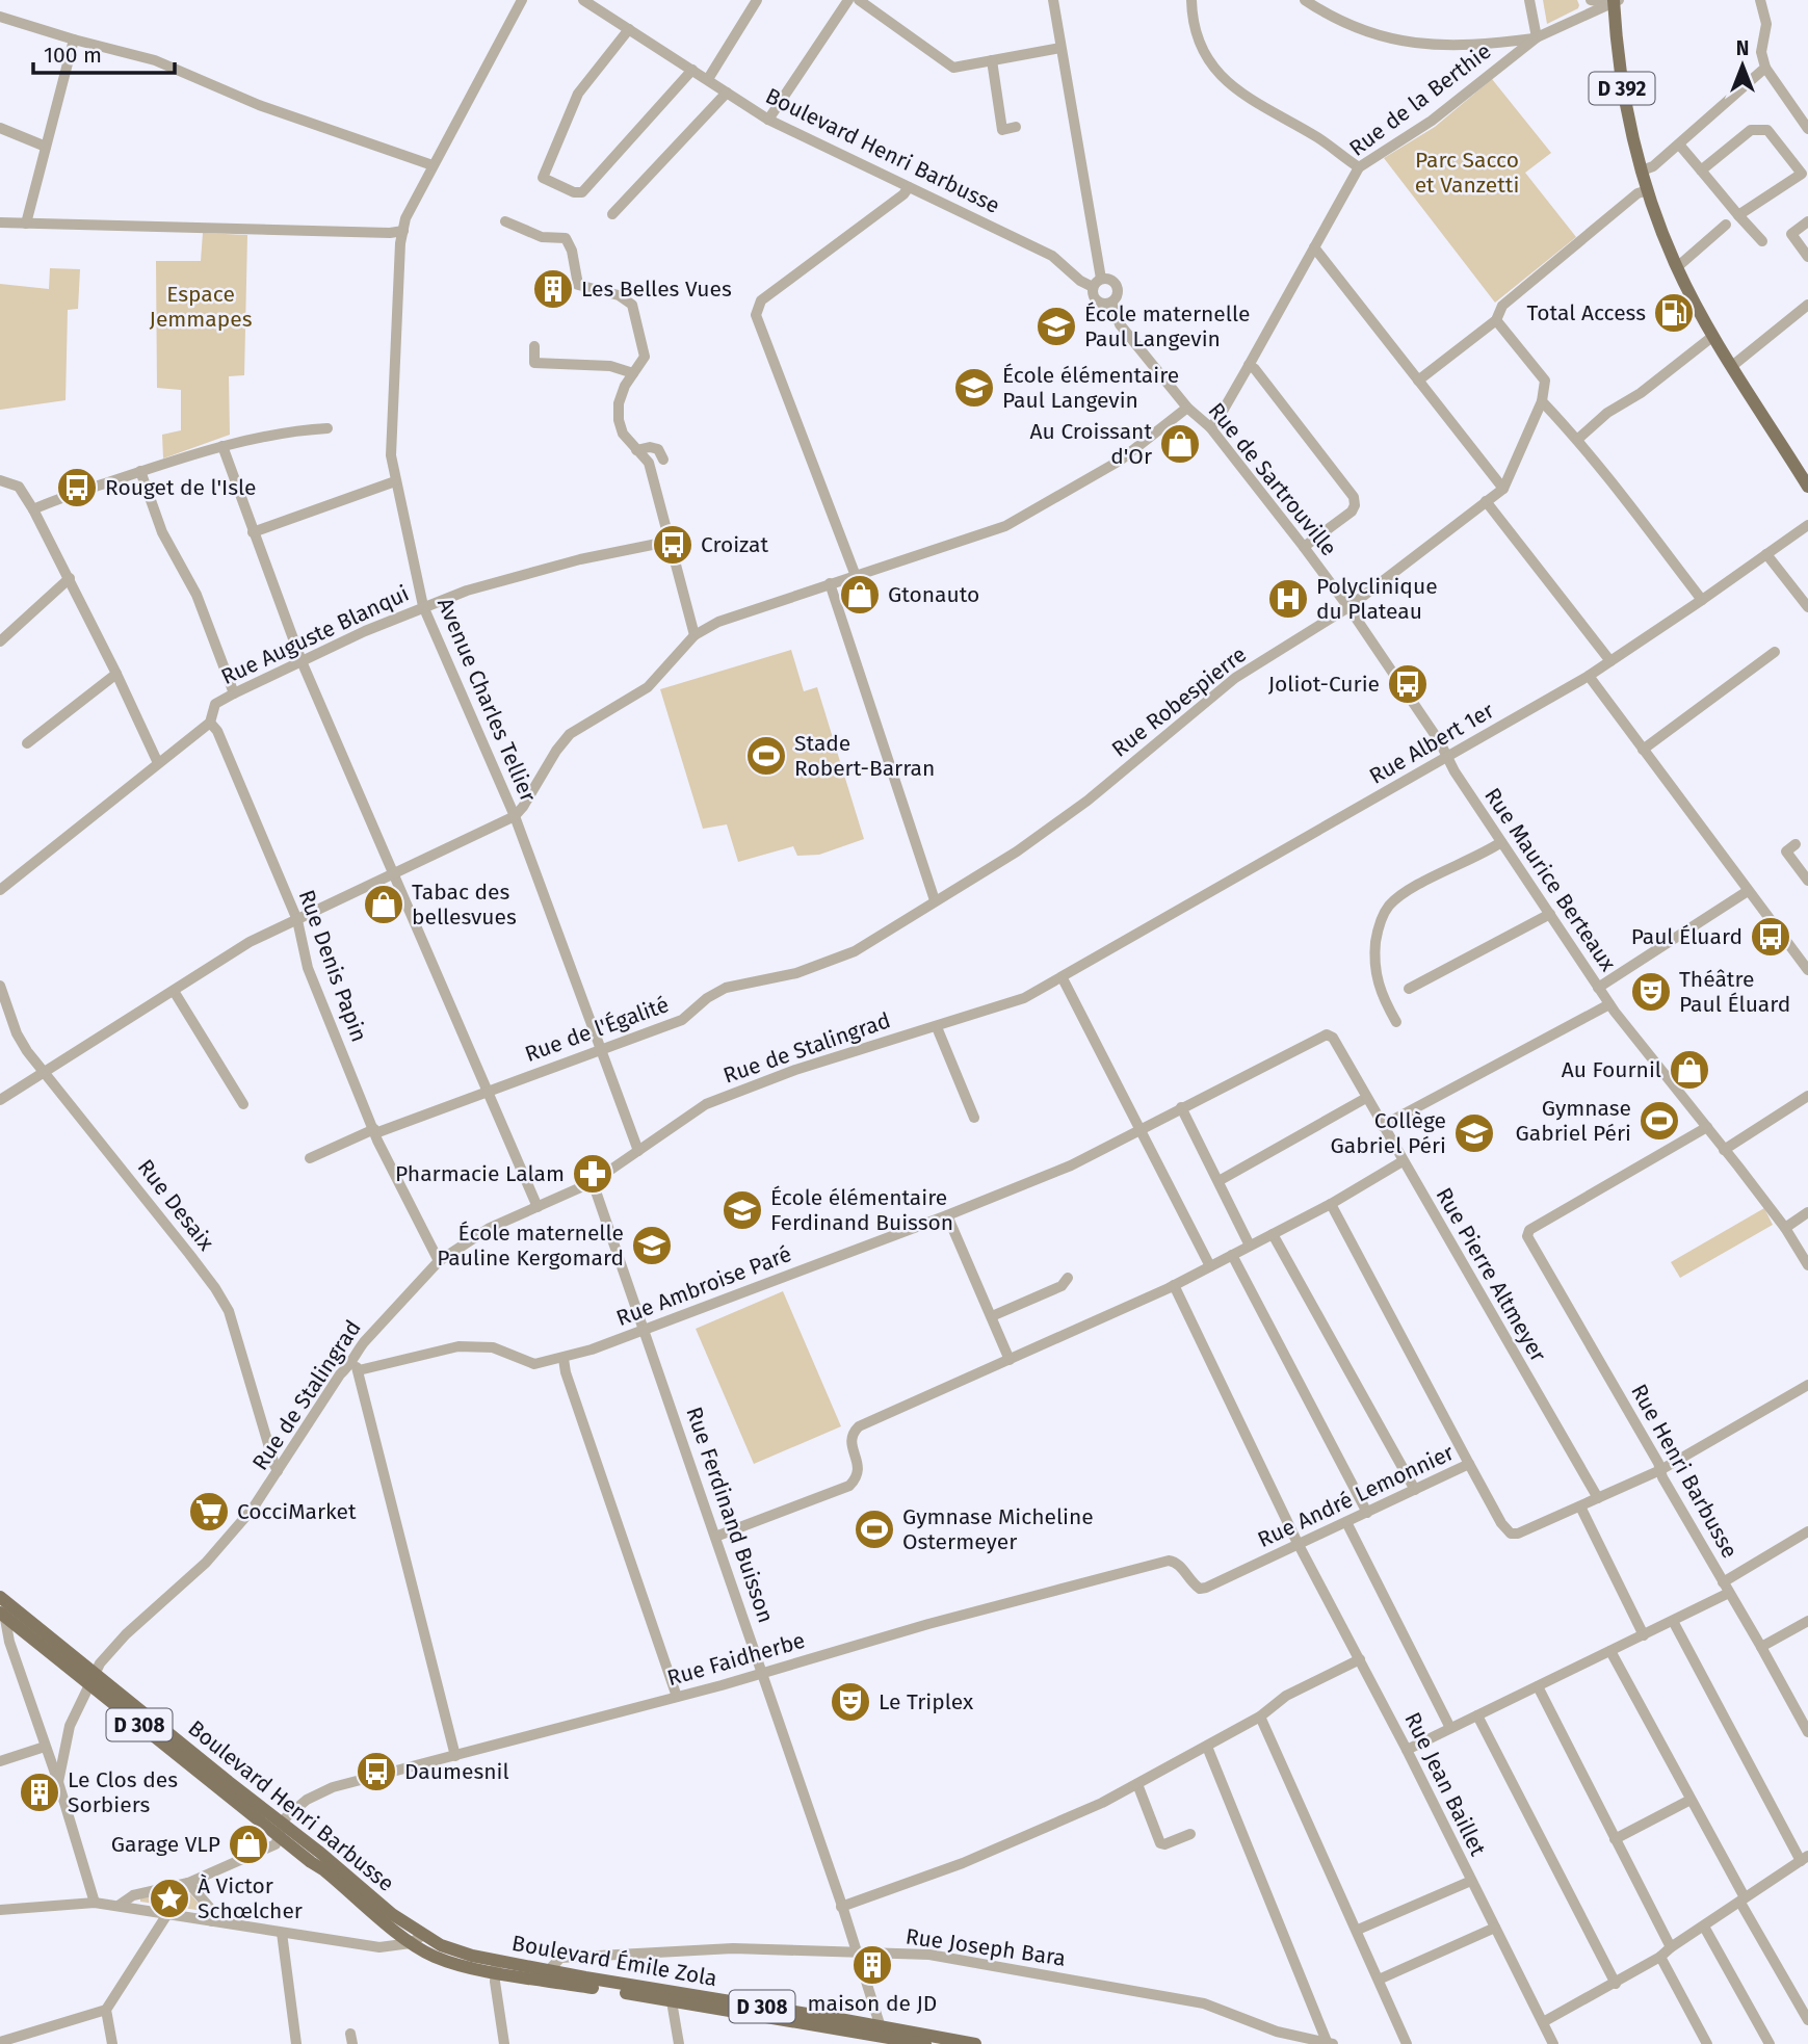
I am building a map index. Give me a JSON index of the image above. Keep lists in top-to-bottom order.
{
  "streets": {
    "main road": [
      "D 392",
      "Boulevard Henri Barbusse",
      "D 308",
      "Boulevard Émile Zola"
    ],
    "street": [
      "Rue de la Berthie",
      "Rue de Sartrouville",
      "Rue Auguste Blanqui",
      "Avenue Charles Tellier",
      "Rue Robespierre",
      "Rue Albert 1er",
      "Rue Maurice Berteaux",
      "Rue Denis Papin",
      "Rue de l'Égalité",
      "Rue de Stalingrad",
      "Rue Desaix",
      "Rue Pierre Altmeyer",
      "Rue Ambroise Paré",
      "Rue Henri Barbusse",
      "Rue André Lemonnier",
      "Rue Ferdinand Buisson",
      "Rue Faidherbe",
      "Rue Jean Baillet",
      "Rue Joseph Bara"
    ]
  },
  "crossings": [
    ["D 392", "Rue de la Berthie"],
    ["Rue de la Berthie", "Rue de Sartrouville"],
    ["Boulevard Henri Barbusse", "Rue de Sartrouville"],
    ["Boulevard Henri Barbusse", "Rue de Stalingrad"],
    ["Boulevard Henri Barbusse", "Rue Faidherbe"],
    ["Boulevard Henri Barbusse", "Boulevard Émile Zola"],
    ["Rue de Sartrouville", "Rue Robespierre"],
    ["Rue de Sartrouville", "Rue Albert 1er"],
    ["Rue de Sartrouville", "Rue Maurice Berteaux"],
    ["Rue Auguste Blanqui", "Avenue Charles Tellier"],
    ["Rue Auguste Blanqui", "Rue Denis Papin"],
    ["Avenue Charles Tellier", "Rue de l'Égalité"],
    ["Avenue Charles Tellier", "Rue de Stalingrad"],
    ["Rue Robespierre", "Rue de l'Égalité"],
    ["Rue Albert 1er", "Rue Maurice Berteaux"],
    ["Rue Albert 1er", "Rue de Stalingrad"],
    ["Rue Maurice Berteaux", "Rue Henri Barbusse"],
    ["Rue Denis Papin", "Rue de l'Égalité"],
    ["Rue Denis Papin", "Rue de Stalingrad"],
    ["Rue de Stalingrad", "Rue Desaix"],
    ["Rue de Stalingrad", "Rue Ambroise Paré"],
    ["Rue de Stalingrad", "Rue Ferdinand Buisson"],
    ["Rue Pierre Altmeyer", "Rue Ambroise Paré"],
    ["Rue Pierre Altmeyer", "Rue André Lemonnier"],
    ["Rue Ambroise Paré", "Rue Ferdinand Buisson"],
    ["Rue Henri Barbusse", "Rue André Lemonnier"],
    ["Rue André Lemonnier", "Rue Faidherbe"],
    ["Rue André Lemonnier", "Rue Jean Baillet"],
    ["Rue Ferdinand Buisson", "Rue Faidherbe"],
    ["Rue Ferdinand Buisson", "Rue Joseph Bara"],
    ["Rue Ferdinand Buisson", "Boulevard Émile Zola"],
    ["Rue Joseph Bara", "Boulevard Émile Zola"]
  ],
  "parks": ["Parc Sacco et Vanzetti", "Espace Jemmapes"],
  "places": {
    "building": ["Les Belles Vues", "Le Clos des Sorbiers", "maison de JD"],
    "fuel station": ["Total Access"],
    "school or university": [
      "École maternelle Paul Langevin",
      "École élémentaire Paul Langevin",
      "Collège Gabriel Péri",
      "École élémentaire Ferdinand Buisson",
      "École maternelle Pauline Kergomard"
    ],
    "shop": [
      "Au Croissant d'Or",
      "Gtonauto",
      "Tabac des bellesvues",
      "Au Fournil",
      "Garage VLP"
    ],
    "bus stop": [
      "Rouget de l'Isle",
      "Croizat",
      "Joliot-Curie",
      "Paul Éluard",
      "Daumesnil"
    ],
    "hospital": ["Polyclinique du Plateau"],
    "sports": ["Stade Robert-Barran", "Gymnase Gabriel Péri", "Gymnase Micheline Ostermeyer"],
    "theatre": ["Théâtre Paul Éluard", "Le Triplex"],
    "pharmacy": ["Pharmacie Lalam"],
    "supermarket": ["CocciMarket"],
    "place": ["À Victor Schœlcher"]
  },
  "scale_bar": "100 m",
  "north": "top"
}
